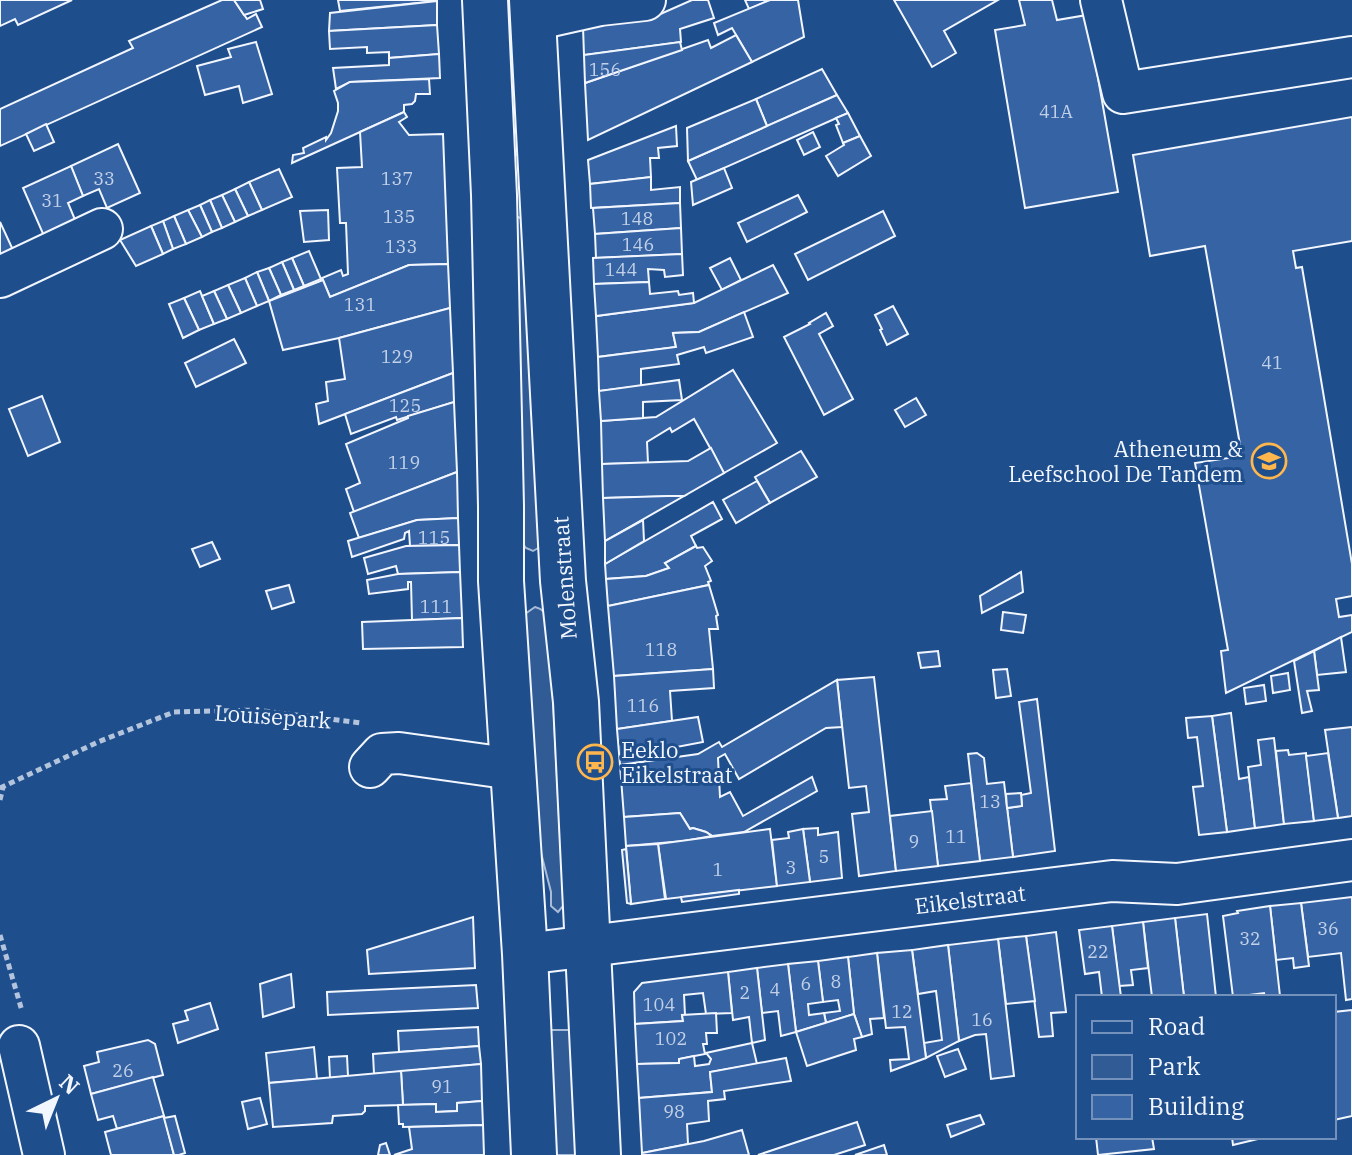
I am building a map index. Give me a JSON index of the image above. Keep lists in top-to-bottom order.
{
  "streets": {
    "main road": ["Molenstraat"],
    "street": ["Eikelstraat"],
    "path": ["Louisepark"]
  },
  "crossings": [
    ["Molenstraat", "Eikelstraat"]
  ],
  "places": {
    "school or university": ["Atheneum & Leefschool De Tandem"],
    "bus stop": ["Eeklo Eikelstraat"]
  },
  "house_numbers": [
    "156",
    "41A",
    "33",
    "137",
    "31",
    "135",
    "148",
    "146",
    "133",
    "144",
    "131",
    "129",
    "41",
    "125",
    "119",
    "115",
    "111",
    "118",
    "116",
    "13",
    "11",
    "9",
    "5",
    "3",
    "1",
    "36",
    "32",
    "22",
    "8",
    "6",
    "4",
    "2",
    "104",
    "12",
    "16",
    "102",
    "26",
    "91",
    "98"
  ],
  "legend": ["Road", "Park", "Building"],
  "north": "top right"
}
